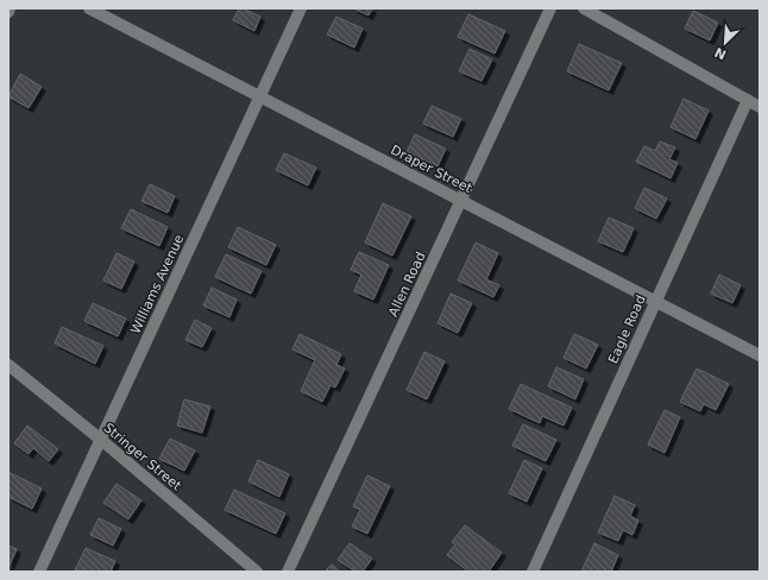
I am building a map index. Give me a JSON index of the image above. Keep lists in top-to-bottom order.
{
  "streets": {
    "street": [
      "Draper Street",
      "Williams Avenue",
      "Allen Road",
      "Eagle Road",
      "Stringer Street"
    ]
  },
  "crossings": [
    ["Draper Street", "Williams Avenue"],
    ["Draper Street", "Allen Road"],
    ["Draper Street", "Eagle Road"],
    ["Williams Avenue", "Stringer Street"]
  ],
  "north": "bottom left"
}
